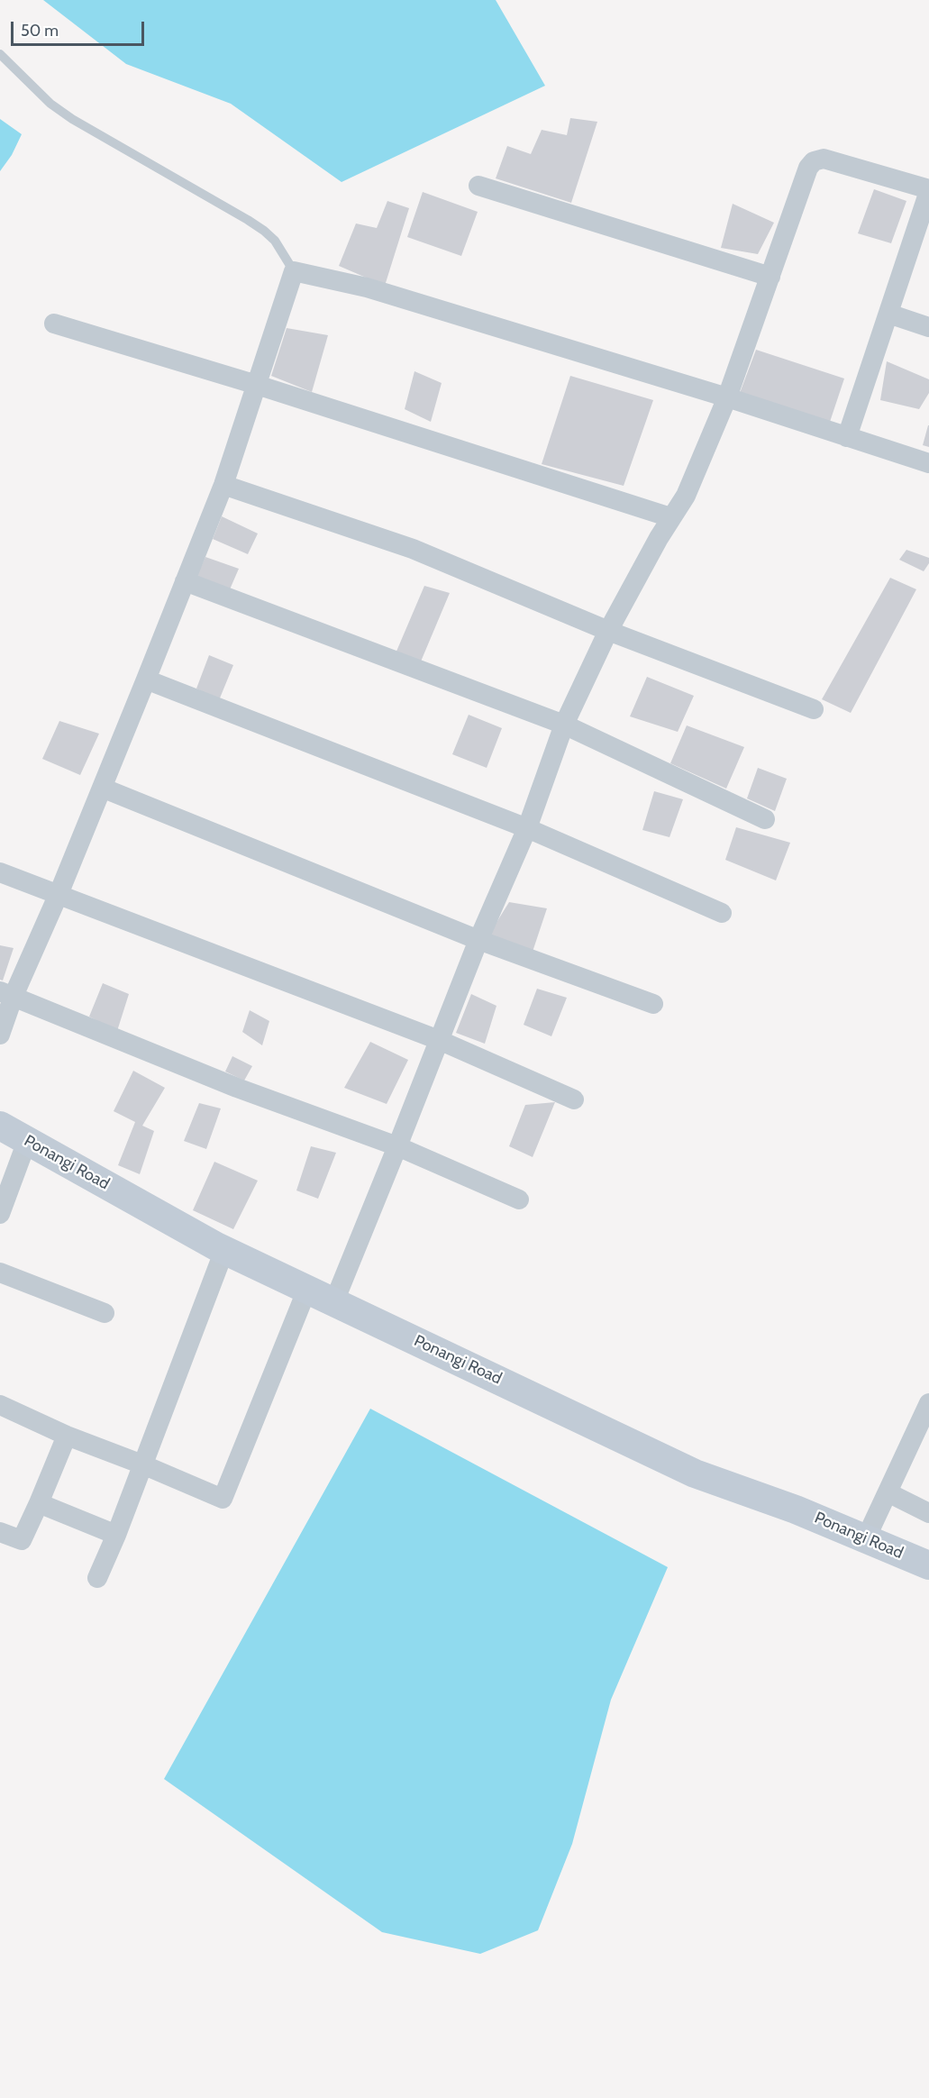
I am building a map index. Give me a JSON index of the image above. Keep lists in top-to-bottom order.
{
  "streets": {
    "street": ["Ponangi Road"]
  },
  "scale_bar": "50 m"
}
